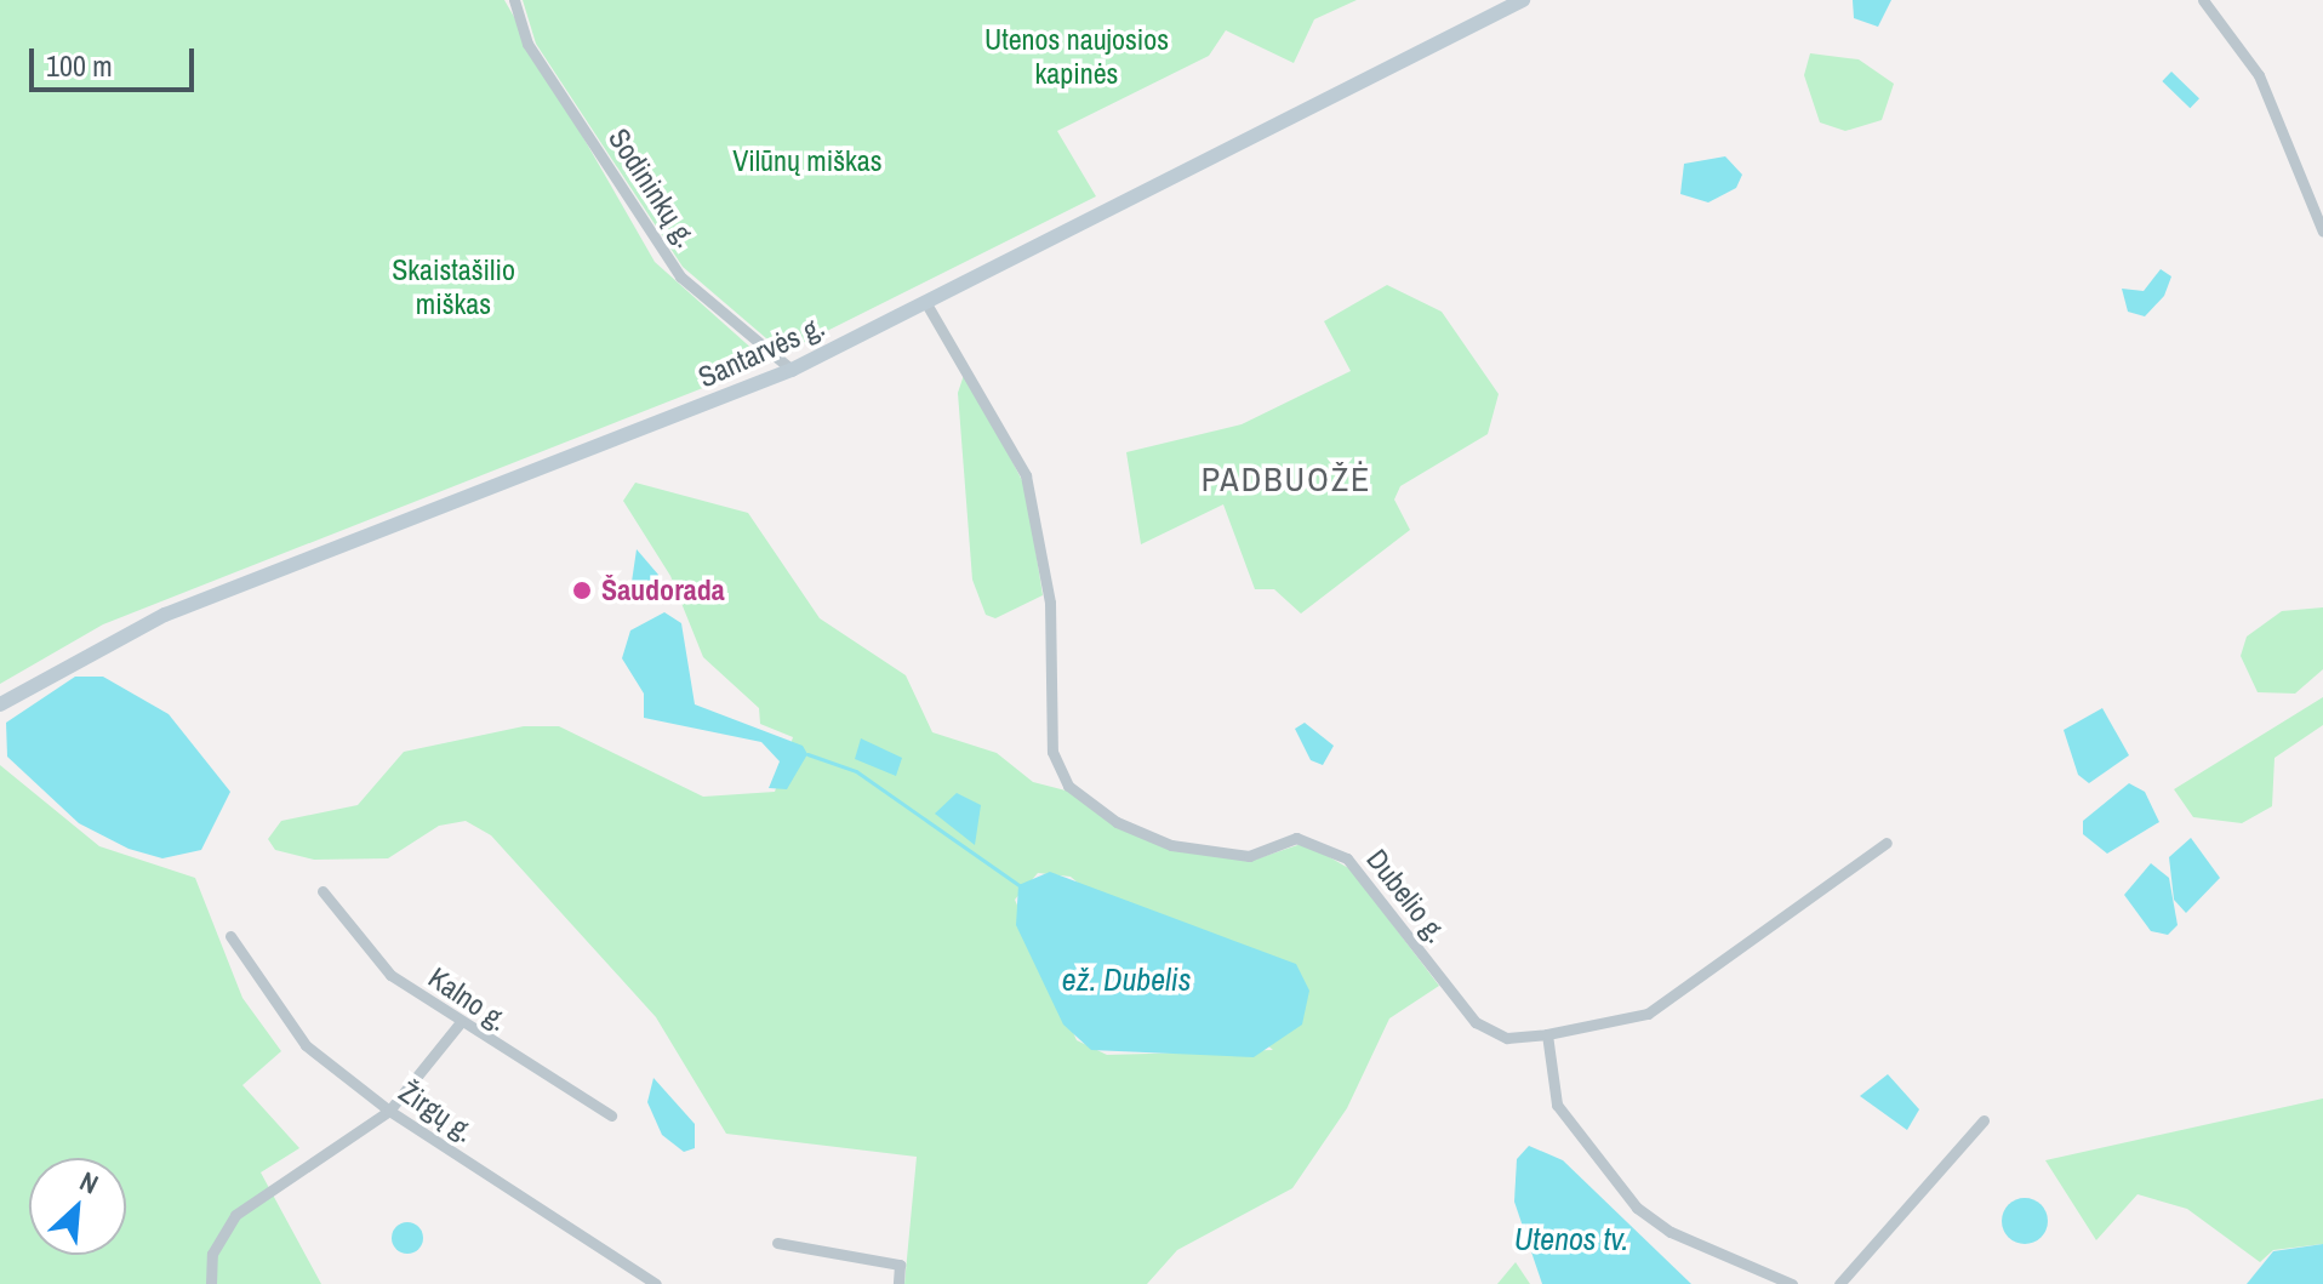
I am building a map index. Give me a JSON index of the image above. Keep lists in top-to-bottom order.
{
  "streets": {
    "main road": ["Santarvės g."],
    "street": [
      "Sodininkų g.",
      "Dubelio g.",
      "Kalno g.",
      "Žirgų g."
    ]
  },
  "crossings": [
    ["Sodininkų g.", "Santarvės g."],
    ["Santarvės g.", "Dubelio g."]
  ],
  "districts": ["PADBUOŽĖ"],
  "water": ["ež. Dubelis", "Utenos tv."],
  "parks": ["Utenos naujosios kapinės", "Vilūnų miškas", "Skaistašilio miškas"],
  "places": ["Šaudorada"],
  "scale_bar": "100 m",
  "north": "top right"
}
